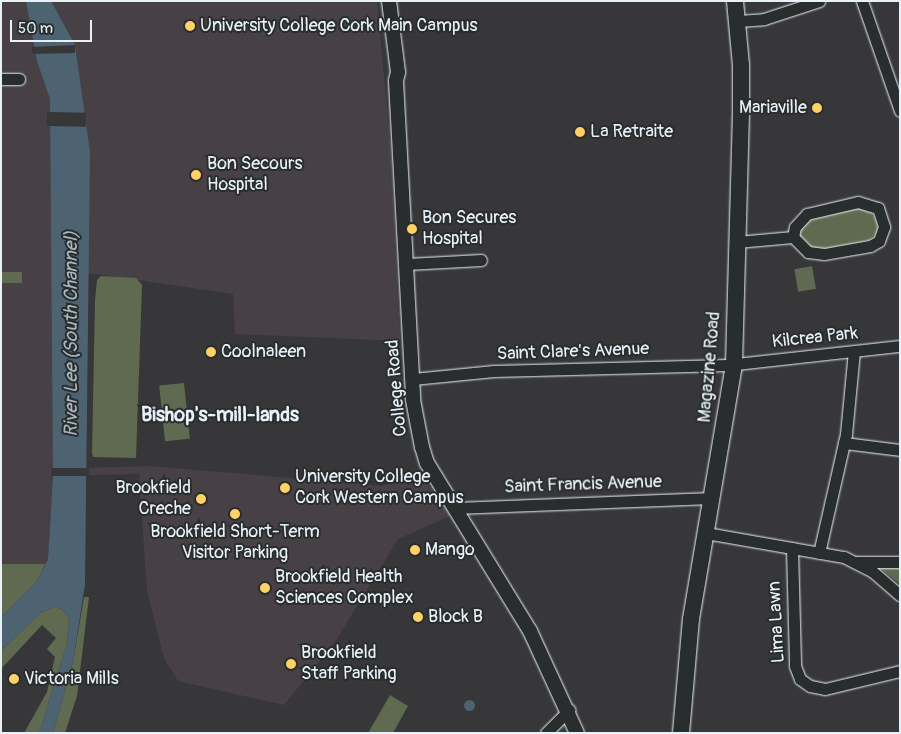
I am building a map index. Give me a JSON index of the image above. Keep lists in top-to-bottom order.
{
  "streets": {
    "main road": ["Magazine Road"],
    "street": [
      "Kilcrea Park",
      "Saint Clare's Avenue",
      "College Road",
      "Saint Francis Avenue",
      "Lima Lawn"
    ]
  },
  "crossings": [
    ["Kilcrea Park", "Saint Clare's Avenue"],
    ["Kilcrea Park", "Magazine Road"],
    ["Saint Clare's Avenue", "Magazine Road"],
    ["Saint Clare's Avenue", "College Road"],
    ["Magazine Road", "Saint Francis Avenue"],
    ["College Road", "Saint Francis Avenue"]
  ],
  "districts": ["Bishop's-mill-lands"],
  "water": ["River Lee (South Channel)"],
  "places": [
    "University College Cork Main Campus",
    "Mariaville",
    "La Retraite",
    "Bon Secours Hospital",
    "Bon Secures Hospital",
    "Coolnaleen",
    "University College Cork Western Campus",
    "Brookfield Creche",
    "Brookfield Short-Term Visitor Parking",
    "Mango",
    "Brookfield Health Sciences Complex",
    "Block B",
    "Brookfield Staff Parking",
    "Victoria Mills"
  ],
  "scale_bar": "50 m"
}
